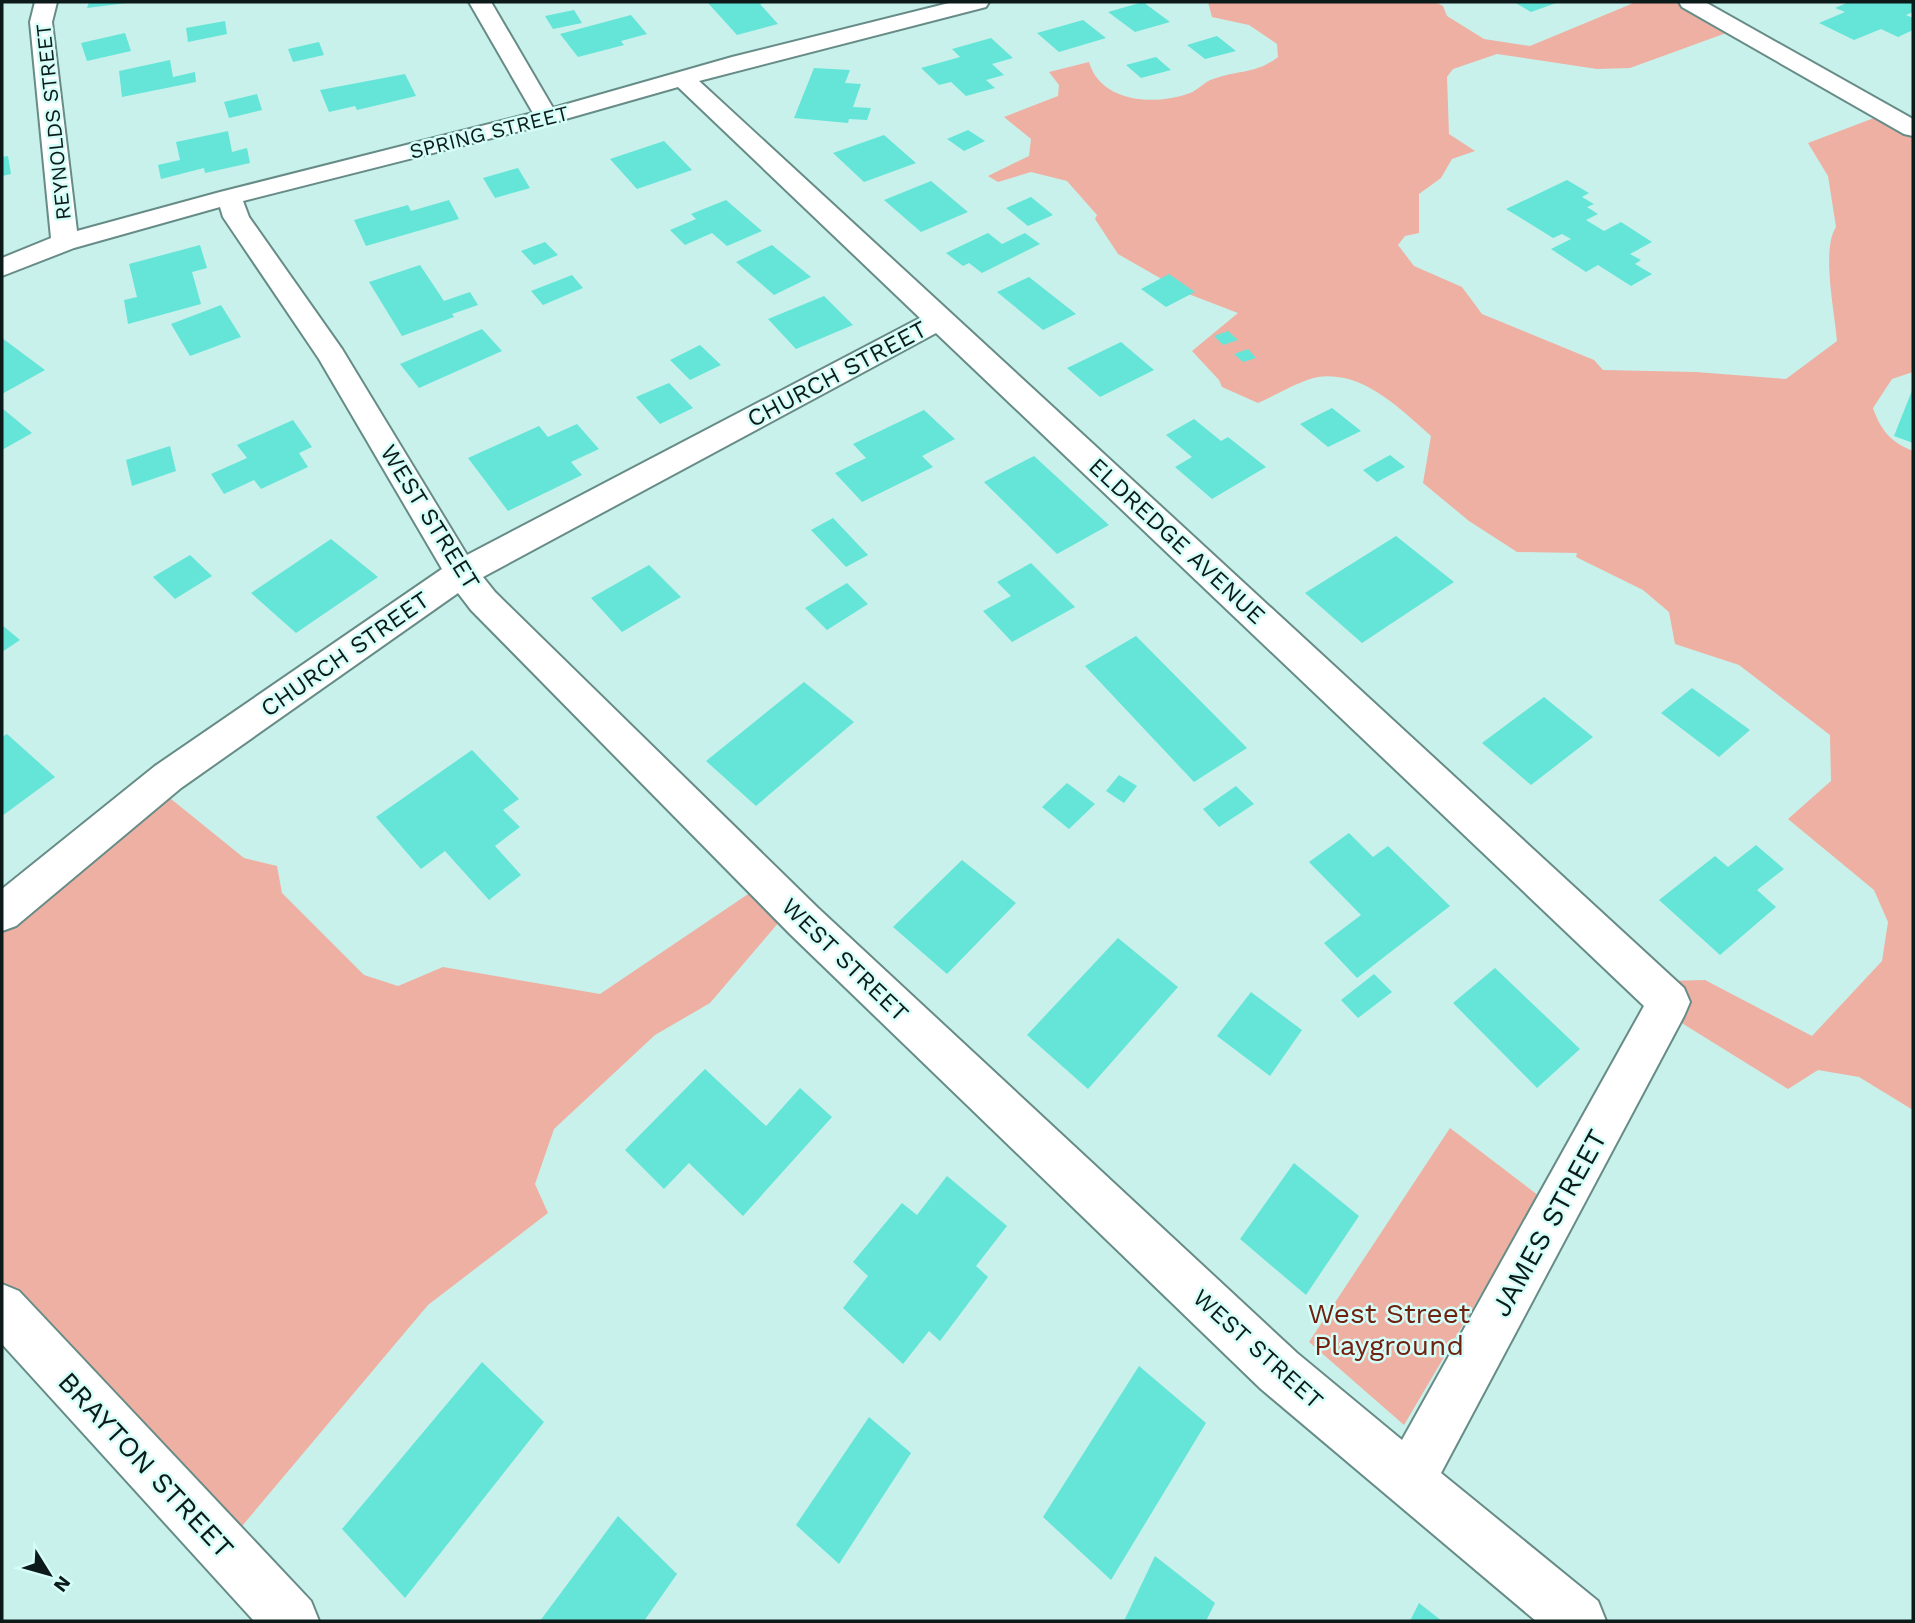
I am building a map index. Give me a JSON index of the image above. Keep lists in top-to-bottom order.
{
  "streets": {
    "street": [
      "REYNOLDS STREET",
      "SPRING STREET",
      "CHURCH STREET",
      "WEST STREET",
      "ELDREDGE AVENUE",
      "JAMES STREET",
      "BRAYTON STREET"
    ]
  },
  "crossings": [
    ["REYNOLDS STREET", "SPRING STREET"],
    ["SPRING STREET", "WEST STREET"],
    ["SPRING STREET", "ELDREDGE AVENUE"],
    ["CHURCH STREET", "WEST STREET"],
    ["CHURCH STREET", "ELDREDGE AVENUE"],
    ["WEST STREET", "JAMES STREET"],
    ["ELDREDGE AVENUE", "JAMES STREET"]
  ],
  "parks": ["West Street Playground"],
  "north": "bottom right"
}
